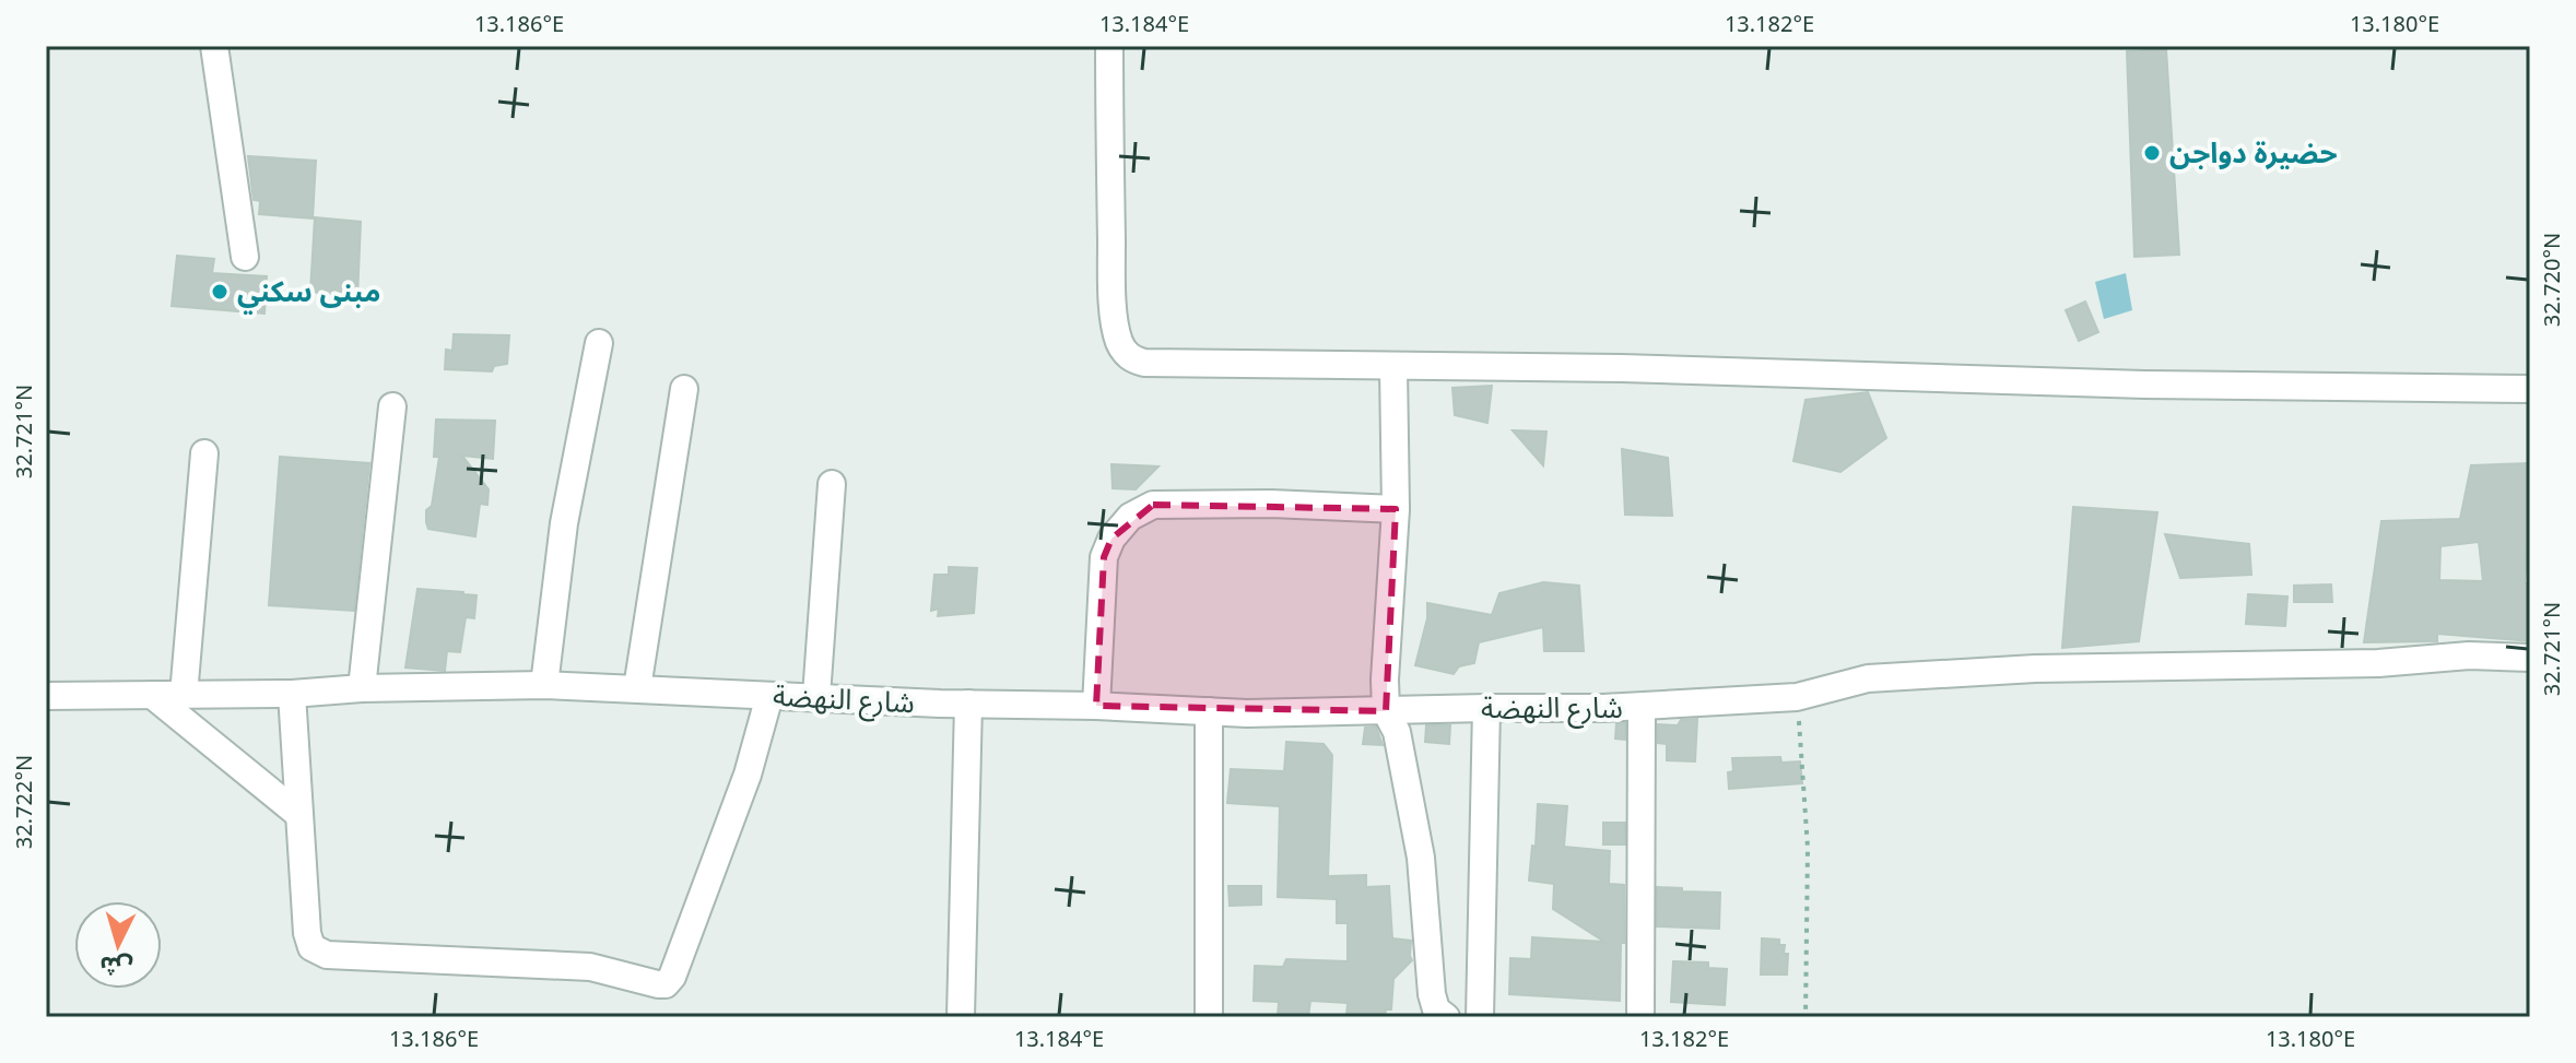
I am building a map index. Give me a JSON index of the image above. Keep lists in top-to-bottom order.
{
  "streets": {
    "street": ["شارع النهضة"]
  },
  "places": ["حضيرة دواجن", "مبنى سكني"],
  "north": "bottom",
  "coordinates": [
    "13.186°E",
    "13.184°E",
    "13.182°E",
    "13.180°E",
    "32.720°N",
    "32.721°N",
    "32.722°N"
  ]
}
